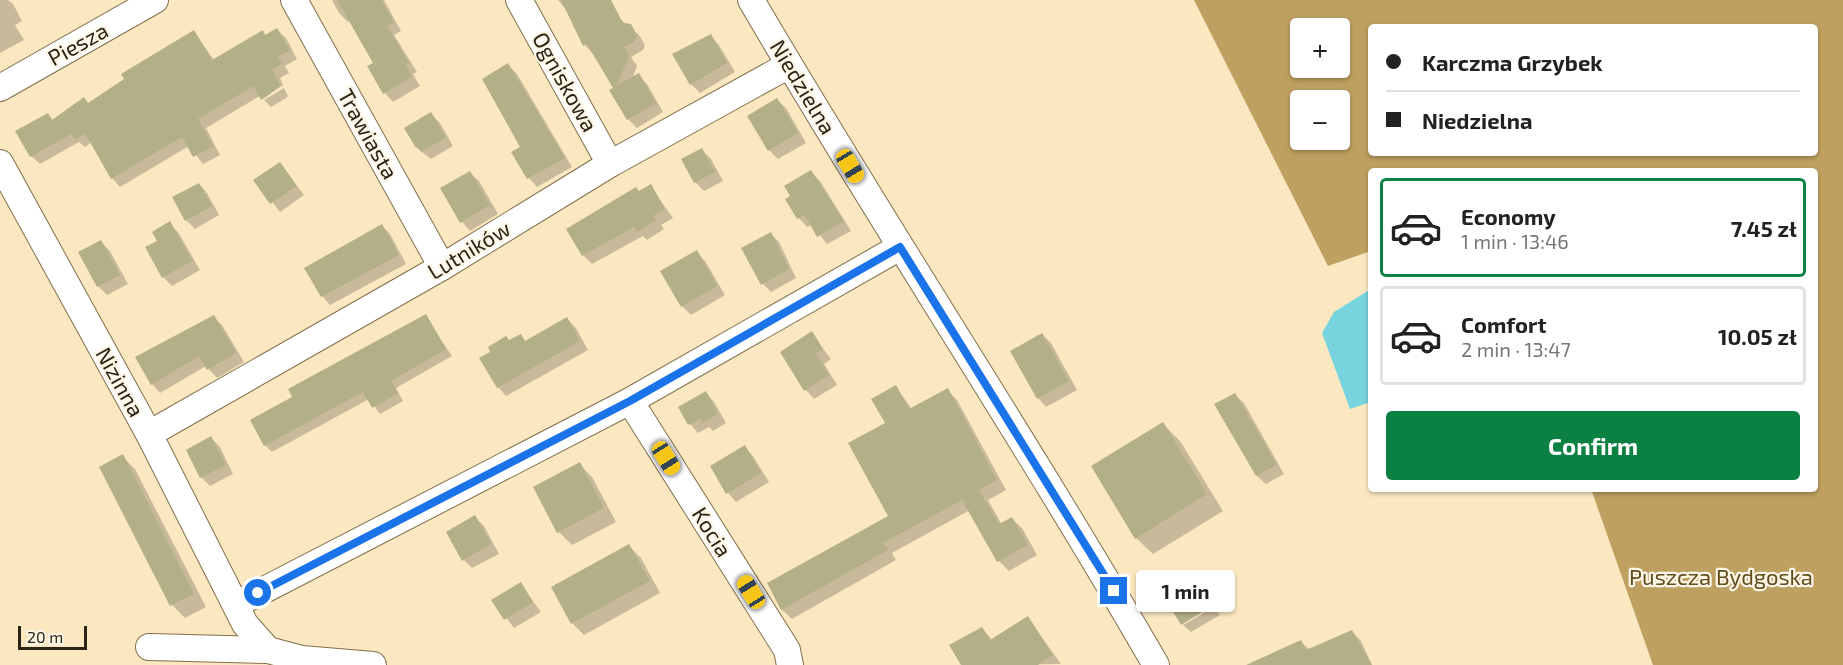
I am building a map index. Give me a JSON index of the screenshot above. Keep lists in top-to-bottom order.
{
  "streets": {
    "street": [
      "Piesza",
      "Ogniskowa",
      "Niedzielna",
      "Trawiasta",
      "Lutników",
      "Nizinna",
      "Kocia"
    ]
  },
  "crossings": [
    ["Ogniskowa", "Lutników"],
    ["Niedzielna", "Lutników"],
    ["Trawiasta", "Lutników"],
    ["Lutników", "Nizinna"]
  ],
  "parks": ["Puszcza Bydgoska"],
  "scale_bar": "20 m",
  "page": {
    "map_buttons": ["+", "−"],
    "banner": ["Karczma Grzybek", "Niedzielna"],
    "list": [
      {
        "name": "Economy",
        "note": "1 min · 13:46",
        "value": "7.45 zł"
      },
      {
        "name": "Comfort",
        "note": "2 min · 13:47",
        "value": "10.05 zł"
      }
    ],
    "buttons": "Confirm",
    "bubble": "1 min",
    "scale": "20 m"
  }
}
